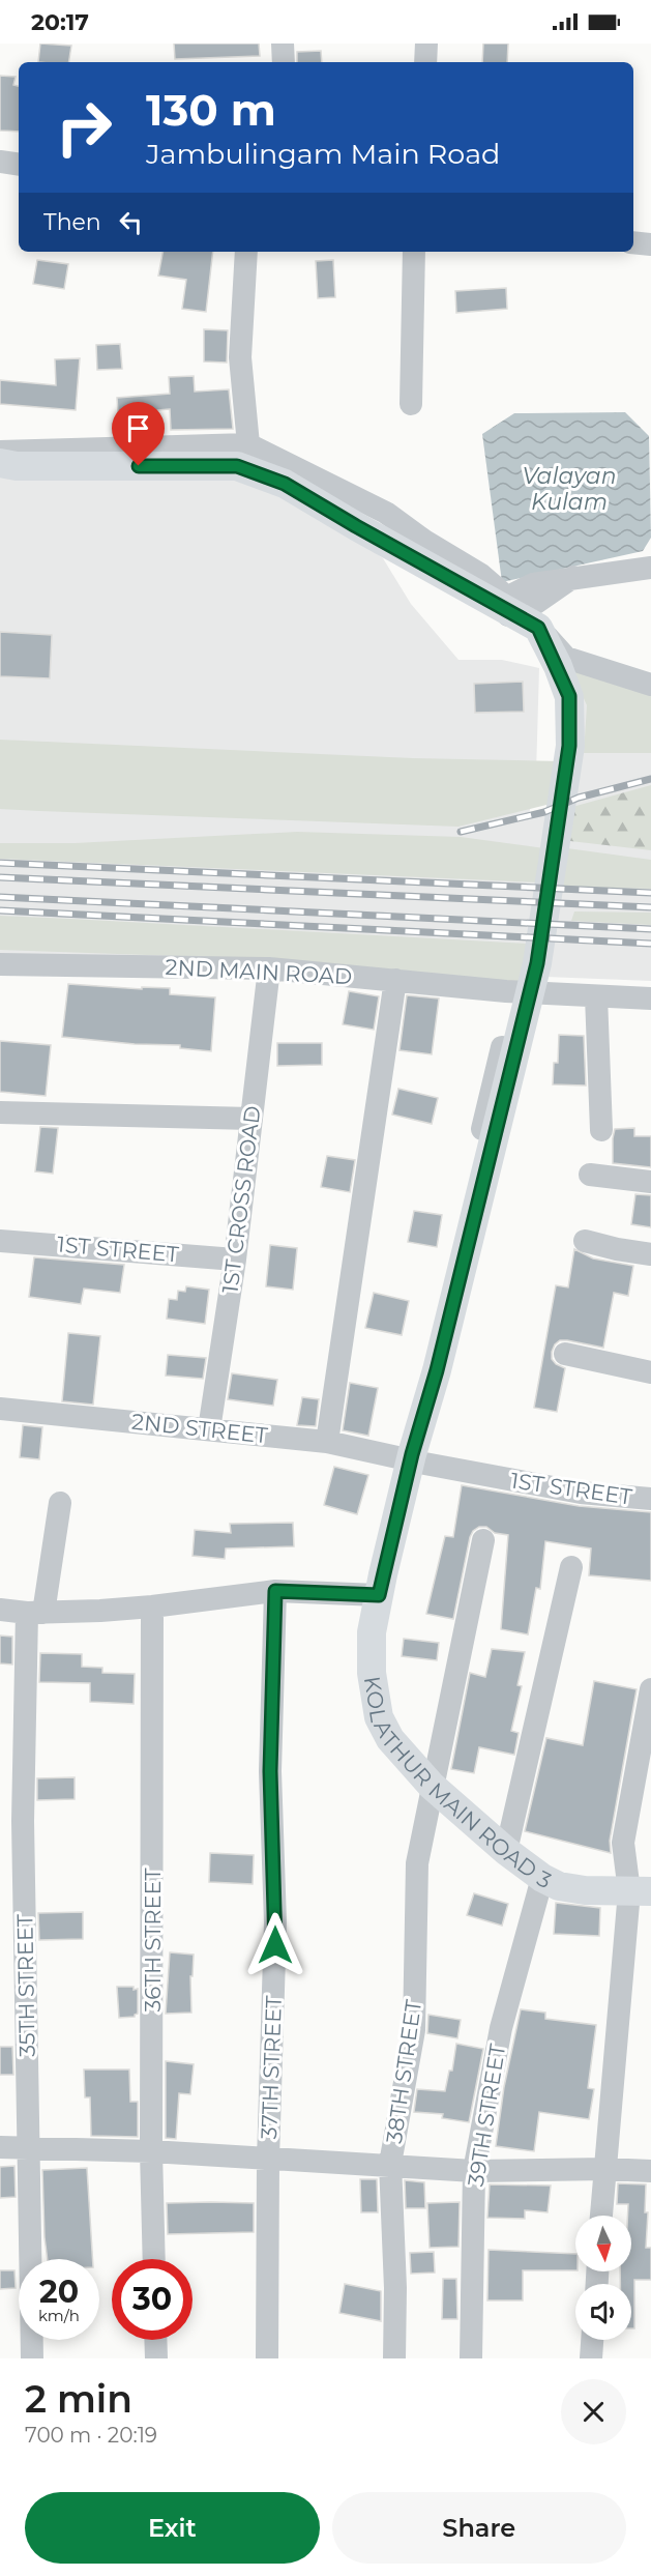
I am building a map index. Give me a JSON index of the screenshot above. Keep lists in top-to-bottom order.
{
  "streets": {
    "main road": ["KOLATHUR MAIN ROAD 3"],
    "street": [
      "2ND MAIN ROAD",
      "1ST CROSS ROAD",
      "1ST STREET",
      "2ND STREET",
      "36TH STREET",
      "35TH STREET",
      "37TH STREET",
      "38TH STREET",
      "39TH STREET"
    ]
  },
  "crossings": [
    ["2ND MAIN ROAD", "1ST CROSS ROAD"],
    ["1ST CROSS ROAD", "1ST STREET"],
    ["1ST CROSS ROAD", "2ND STREET"],
    ["1ST STREET", "2ND STREET"],
    ["KOLATHUR MAIN ROAD 3", "38TH STREET"],
    ["KOLATHUR MAIN ROAD 3", "39TH STREET"]
  ],
  "water": ["Valayan Kulam"],
  "north": "bottom",
  "page": {
    "status": "20:17",
    "turn": ["130 m", "Jambulingam Main Road"],
    "then": "Then",
    "speed": "20 km/h",
    "limit": "30",
    "heading": ["2 min", "700 m · 20:19"],
    "buttons": ["Exit", "Share"]
  }
}
